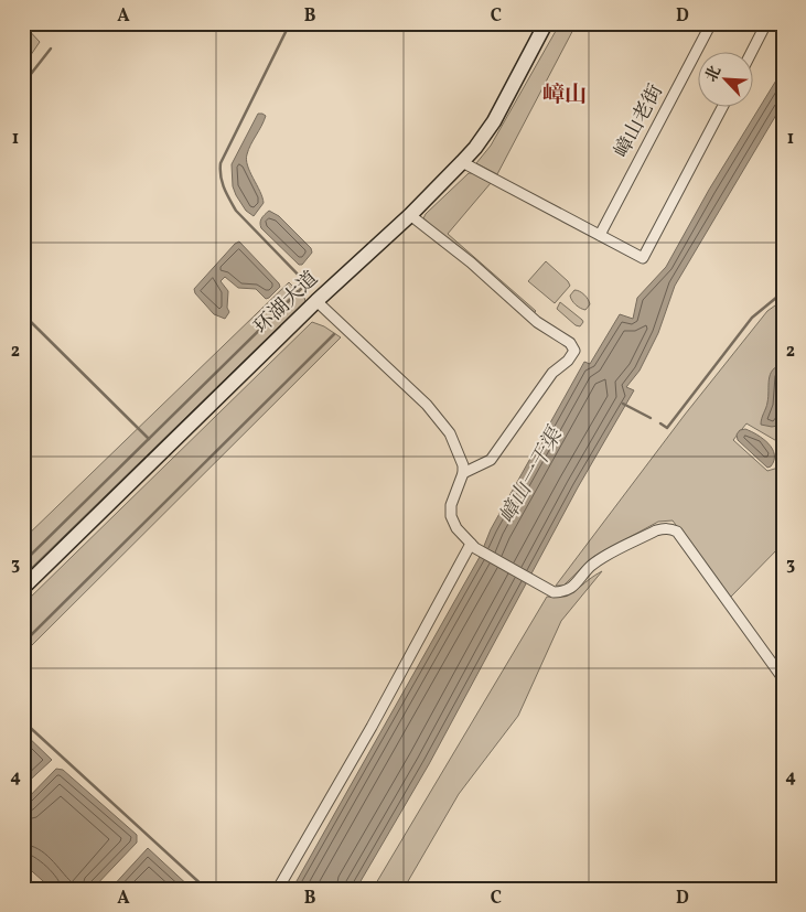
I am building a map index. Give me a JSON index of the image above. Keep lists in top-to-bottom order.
{
  "streets": {
    "main road": ["环湖大道"],
    "street": ["嶂山老街"]
  },
  "districts": ["嶂山"],
  "water": ["嶂山一干渠"],
  "north": "top left",
  "grid": {
    "columns": [
      "A",
      "B",
      "C",
      "D"
    ],
    "rows": [
      "1",
      "2",
      "3",
      "4"
    ]
  }
}
